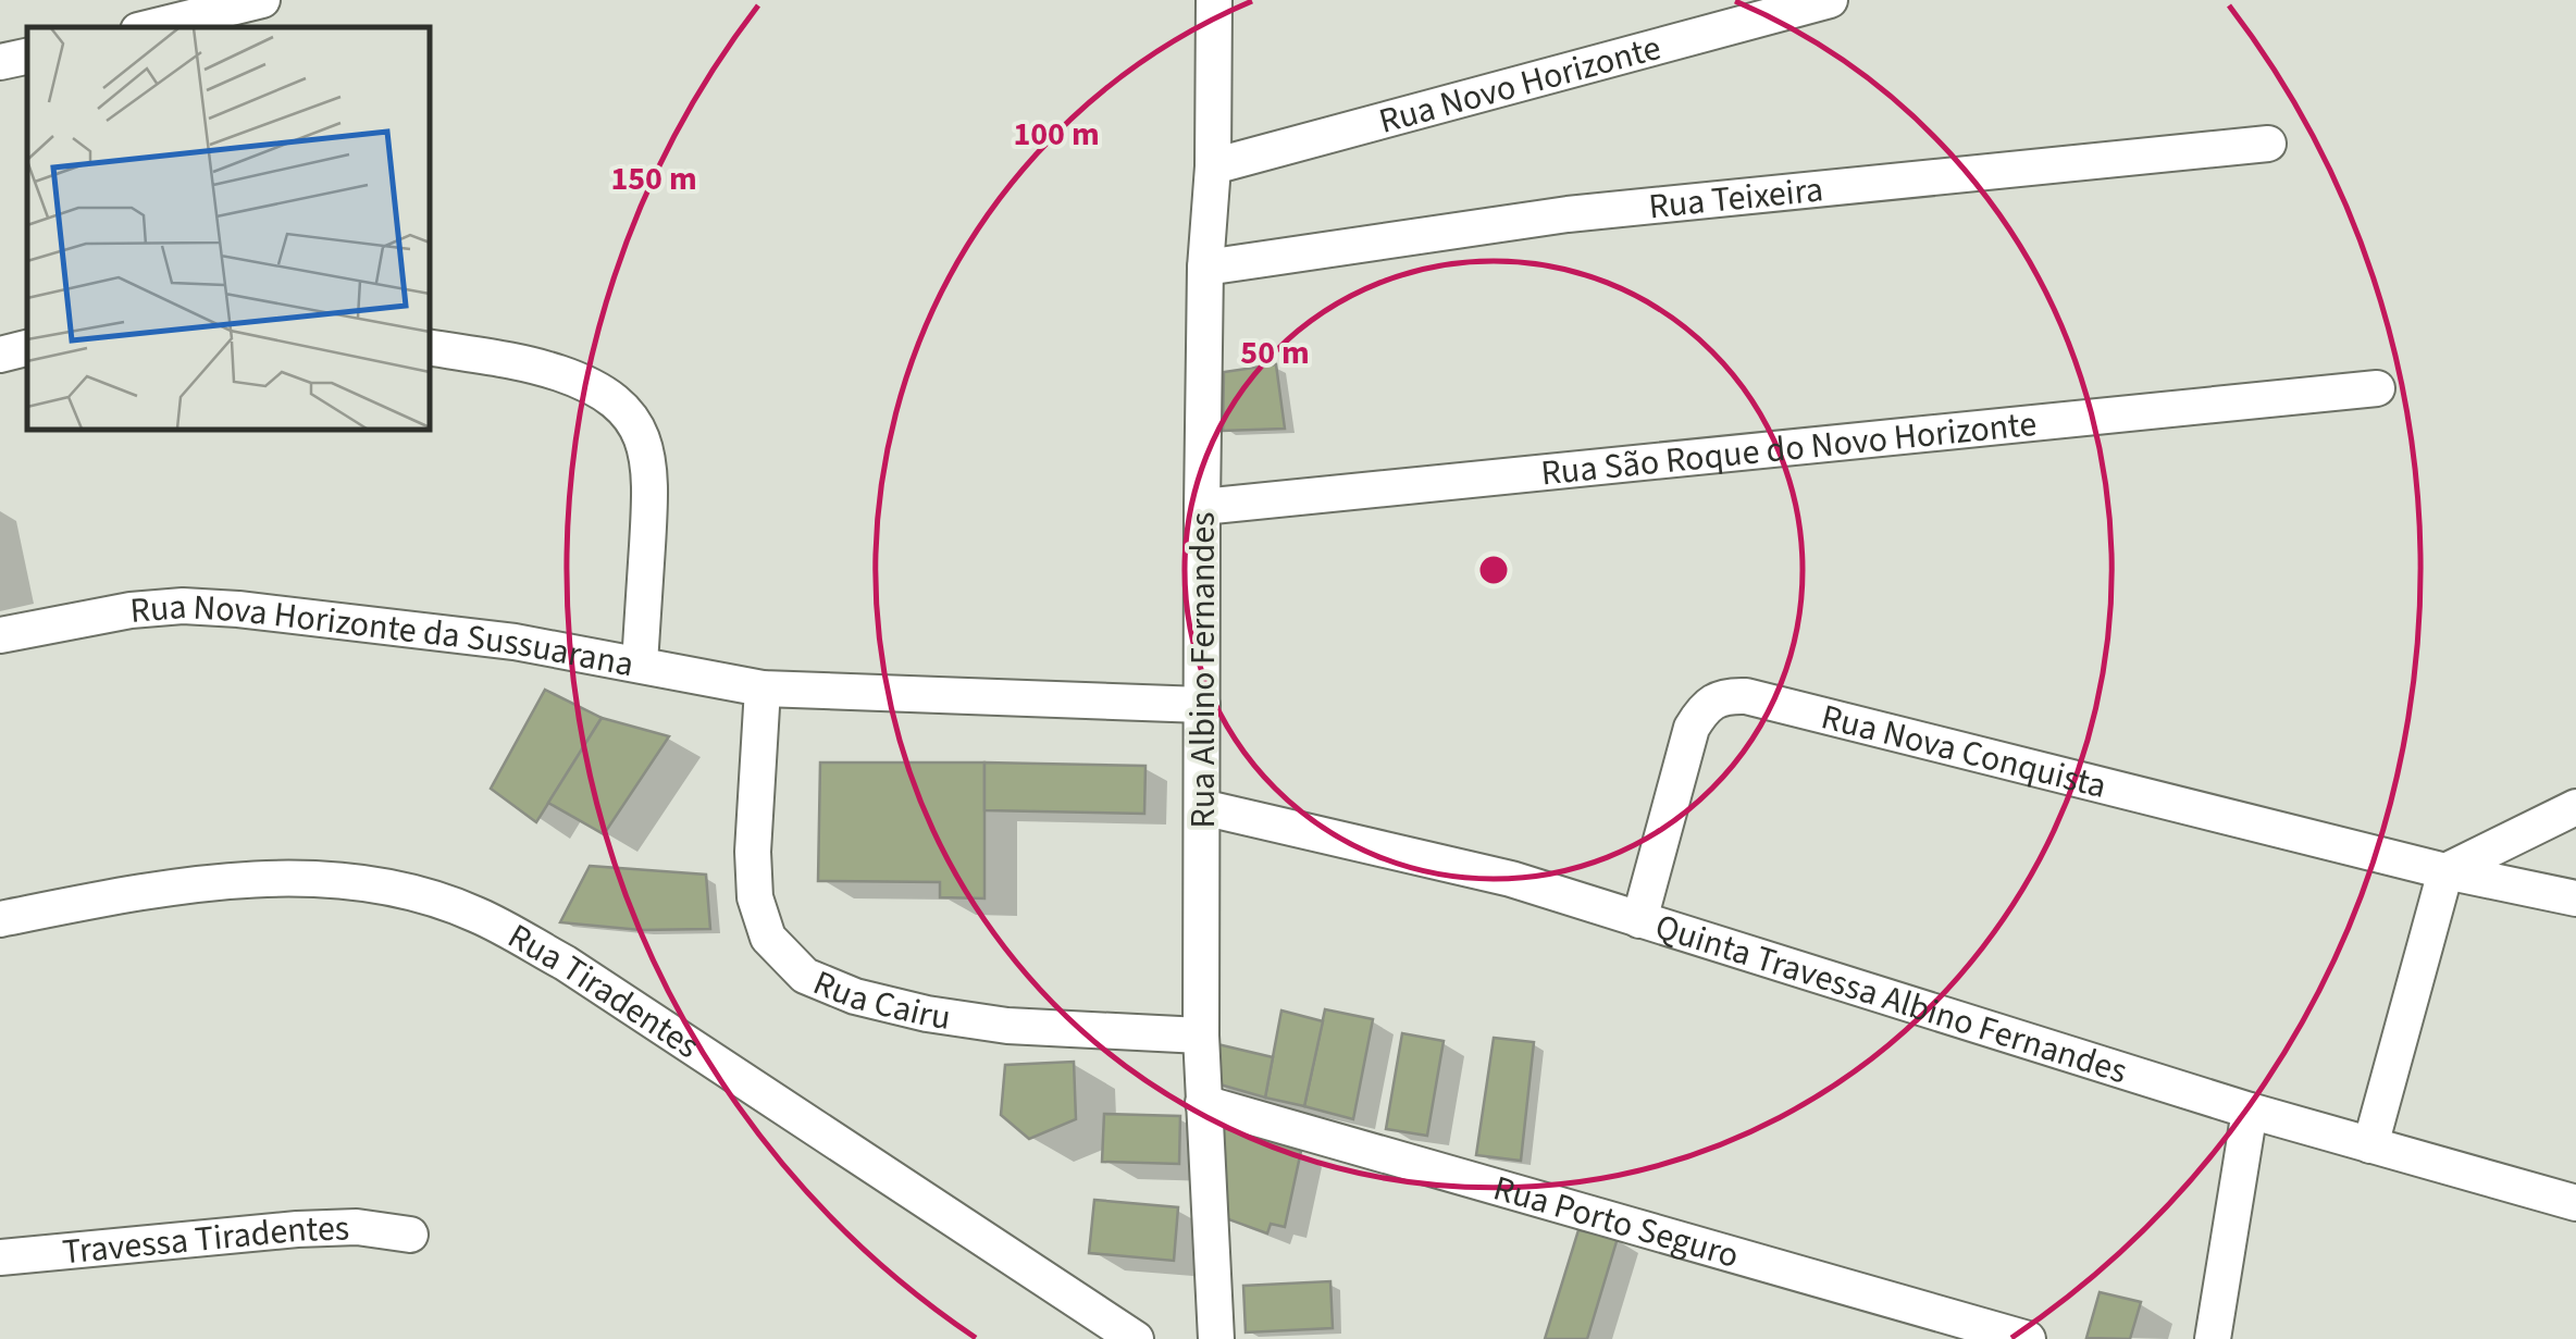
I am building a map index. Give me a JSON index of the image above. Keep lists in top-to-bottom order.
{
  "streets": {
    "street": [
      "Rua Novo Horizonte",
      "Rua Teixeira",
      "Rua São Roque do Novo Horizonte",
      "Rua Nova Horizonte da Sussuarana",
      "Rua Albino Fernandes",
      "Rua Nova Conquista",
      "Rua Tiradentes",
      "Rua Cairu",
      "Quinta Travessa Albino Fernandes",
      "Rua Porto Seguro",
      "Travessa Tiradentes"
    ]
  },
  "crossings": [
    ["Rua Novo Horizonte", "Rua Albino Fernandes"],
    ["Rua Teixeira", "Rua Albino Fernandes"],
    ["Rua São Roque do Novo Horizonte", "Rua Albino Fernandes"],
    ["Rua Nova Horizonte da Sussuarana", "Rua Albino Fernandes"],
    ["Rua Nova Horizonte da Sussuarana", "Rua Cairu"],
    ["Rua Albino Fernandes", "Rua Cairu"],
    ["Rua Albino Fernandes", "Quinta Travessa Albino Fernandes"],
    ["Rua Albino Fernandes", "Rua Porto Seguro"],
    ["Rua Nova Conquista", "Quinta Travessa Albino Fernandes"]
  ],
  "rings": ["100 m", "150 m", "50 m"]
}
